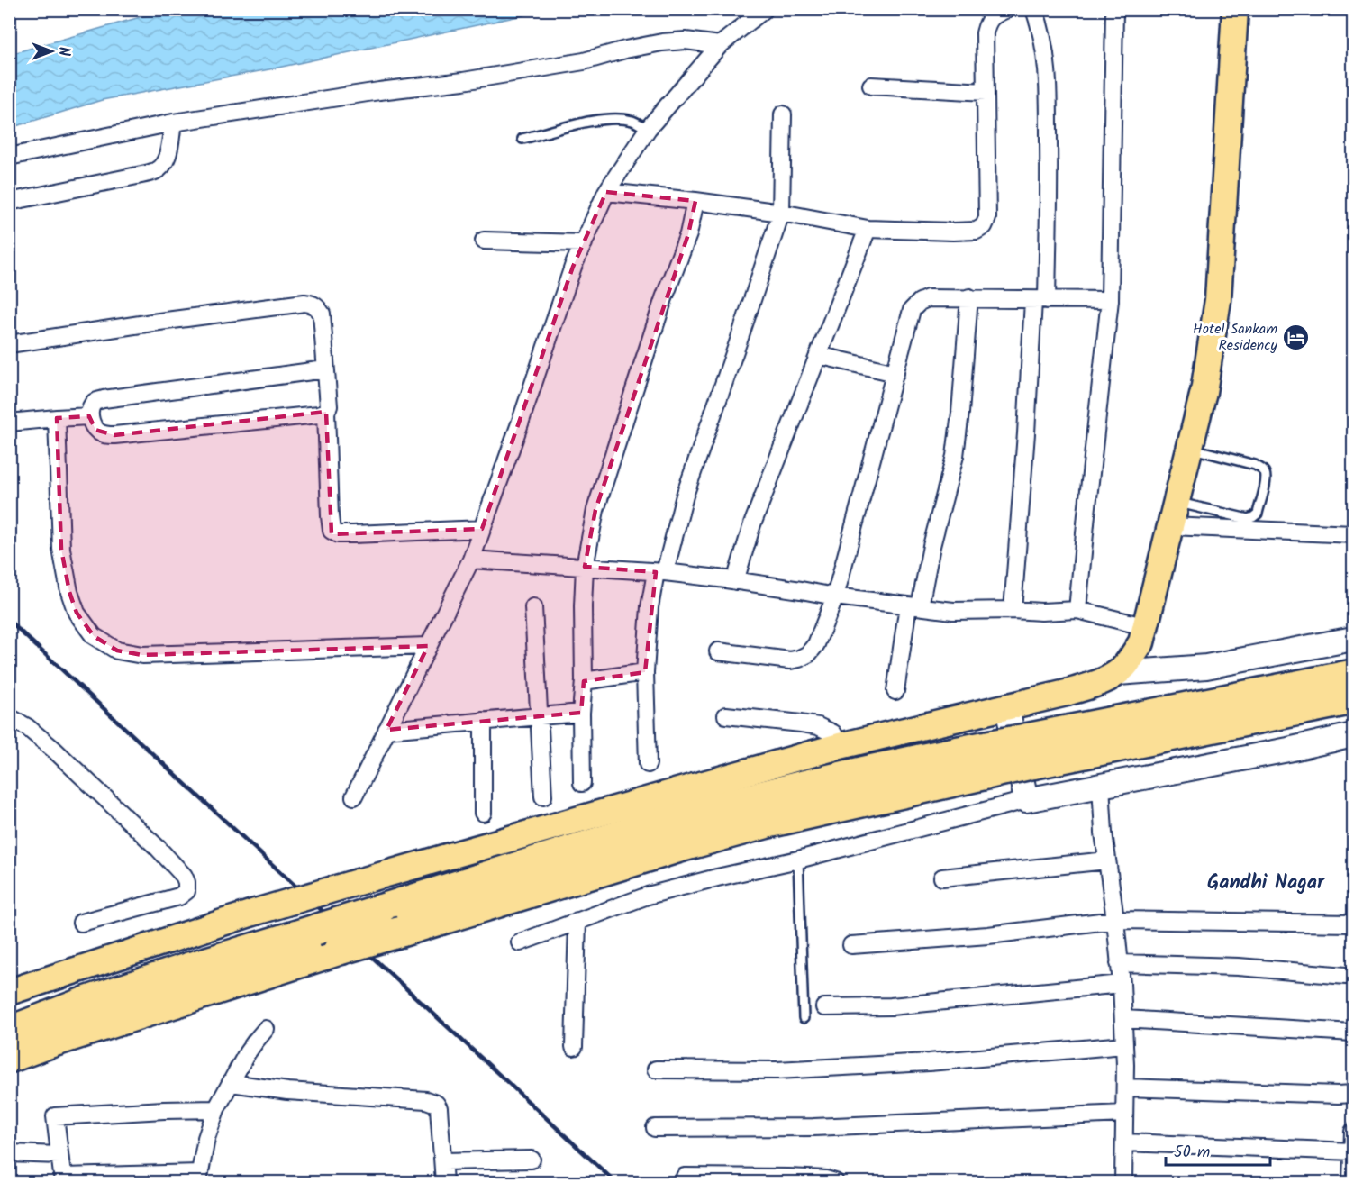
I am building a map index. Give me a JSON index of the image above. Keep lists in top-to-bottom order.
{
  "districts": ["Gandhi Nagar"],
  "places": {
    "hotel": ["Hotel Sankam Residency"]
  },
  "scale_bar": "50 m",
  "north": "right"
}
